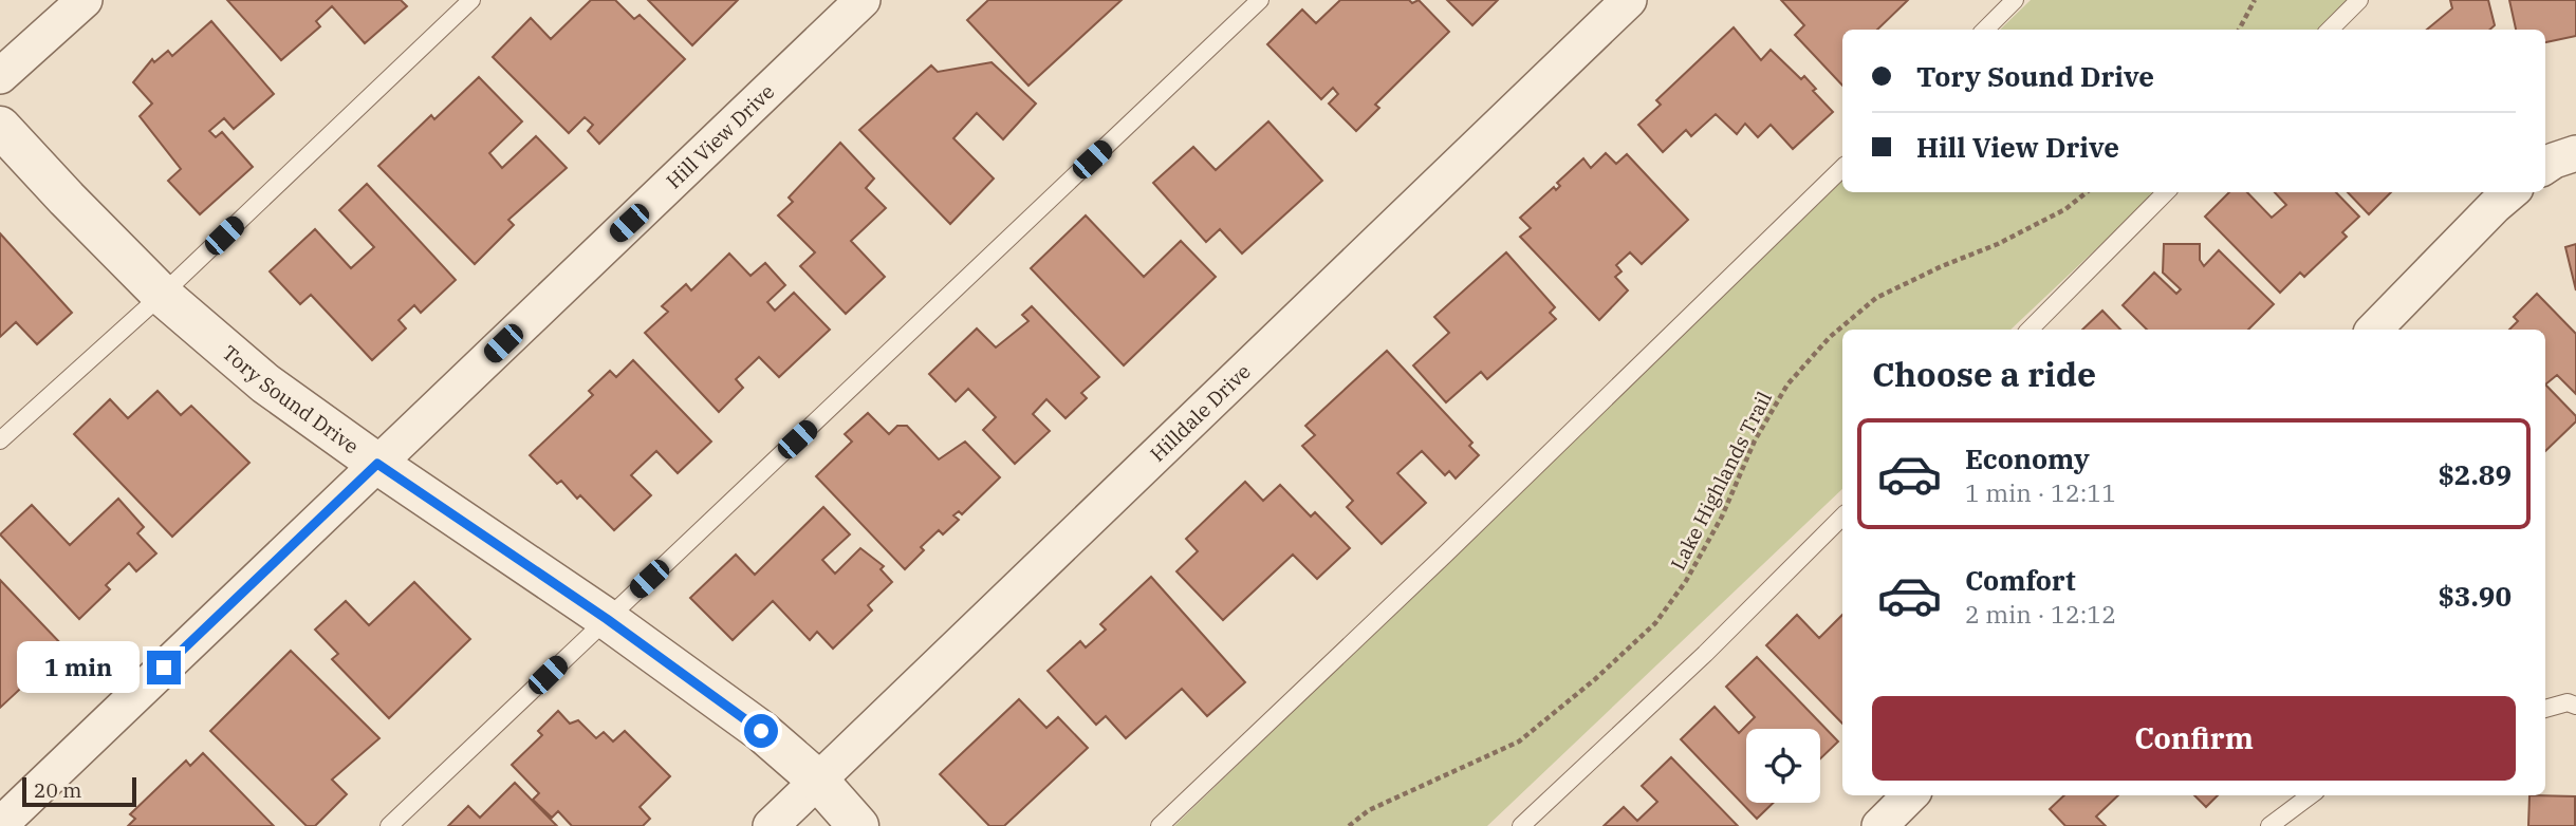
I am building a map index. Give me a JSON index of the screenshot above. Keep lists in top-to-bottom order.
{
  "streets": {
    "street": ["Hill View Drive", "Tory Sound Drive", "Hilldale Drive"],
    "path": ["Lake Highlands Trail"]
  },
  "crossings": [
    ["Hill View Drive", "Tory Sound Drive"],
    ["Tory Sound Drive", "Hilldale Drive"]
  ],
  "scale_bar": "20 m",
  "page": {
    "banner": ["Tory Sound Drive", "Hill View Drive"],
    "heading": "Choose a ride",
    "list": [
      {
        "name": "Economy",
        "note": "1 min · 12:11",
        "value": "$2.89"
      },
      {
        "name": "Comfort",
        "note": "2 min · 12:12",
        "value": "$3.90"
      }
    ],
    "bubble": "1 min",
    "buttons": "Confirm",
    "scale": "20 m"
  }
}
